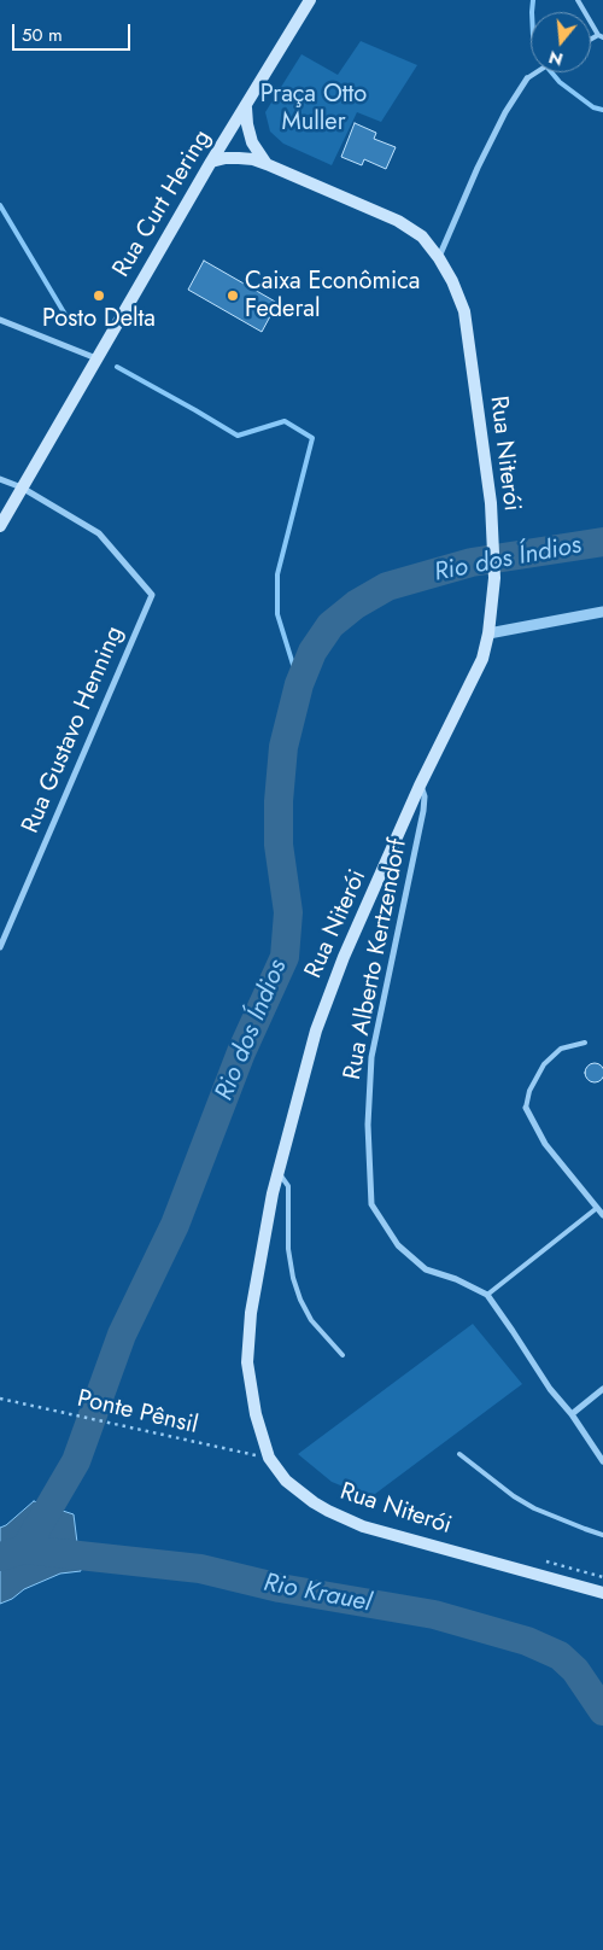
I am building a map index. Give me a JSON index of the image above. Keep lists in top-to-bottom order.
{
  "streets": {
    "main road": ["Rua Curt Hering", "Rua Niterói"],
    "street": ["Rua Gustavo Henning", "Rua Alberto Kertzendorf"],
    "path": ["Ponte Pênsil"]
  },
  "crossings": [
    ["Rua Curt Hering", "Rua Niterói"],
    ["Rua Curt Hering", "Rua Gustavo Henning"],
    ["Rua Niterói", "Rua Alberto Kertzendorf"],
    ["Rua Niterói", "Ponte Pênsil"]
  ],
  "water": ["Rio dos Índios", "Rio Krauel"],
  "parks": ["Praça Otto Muller"],
  "places": ["Posto Delta", "Caixa Econômica Federal"],
  "scale_bar": "50 m",
  "north": "bottom"
}
